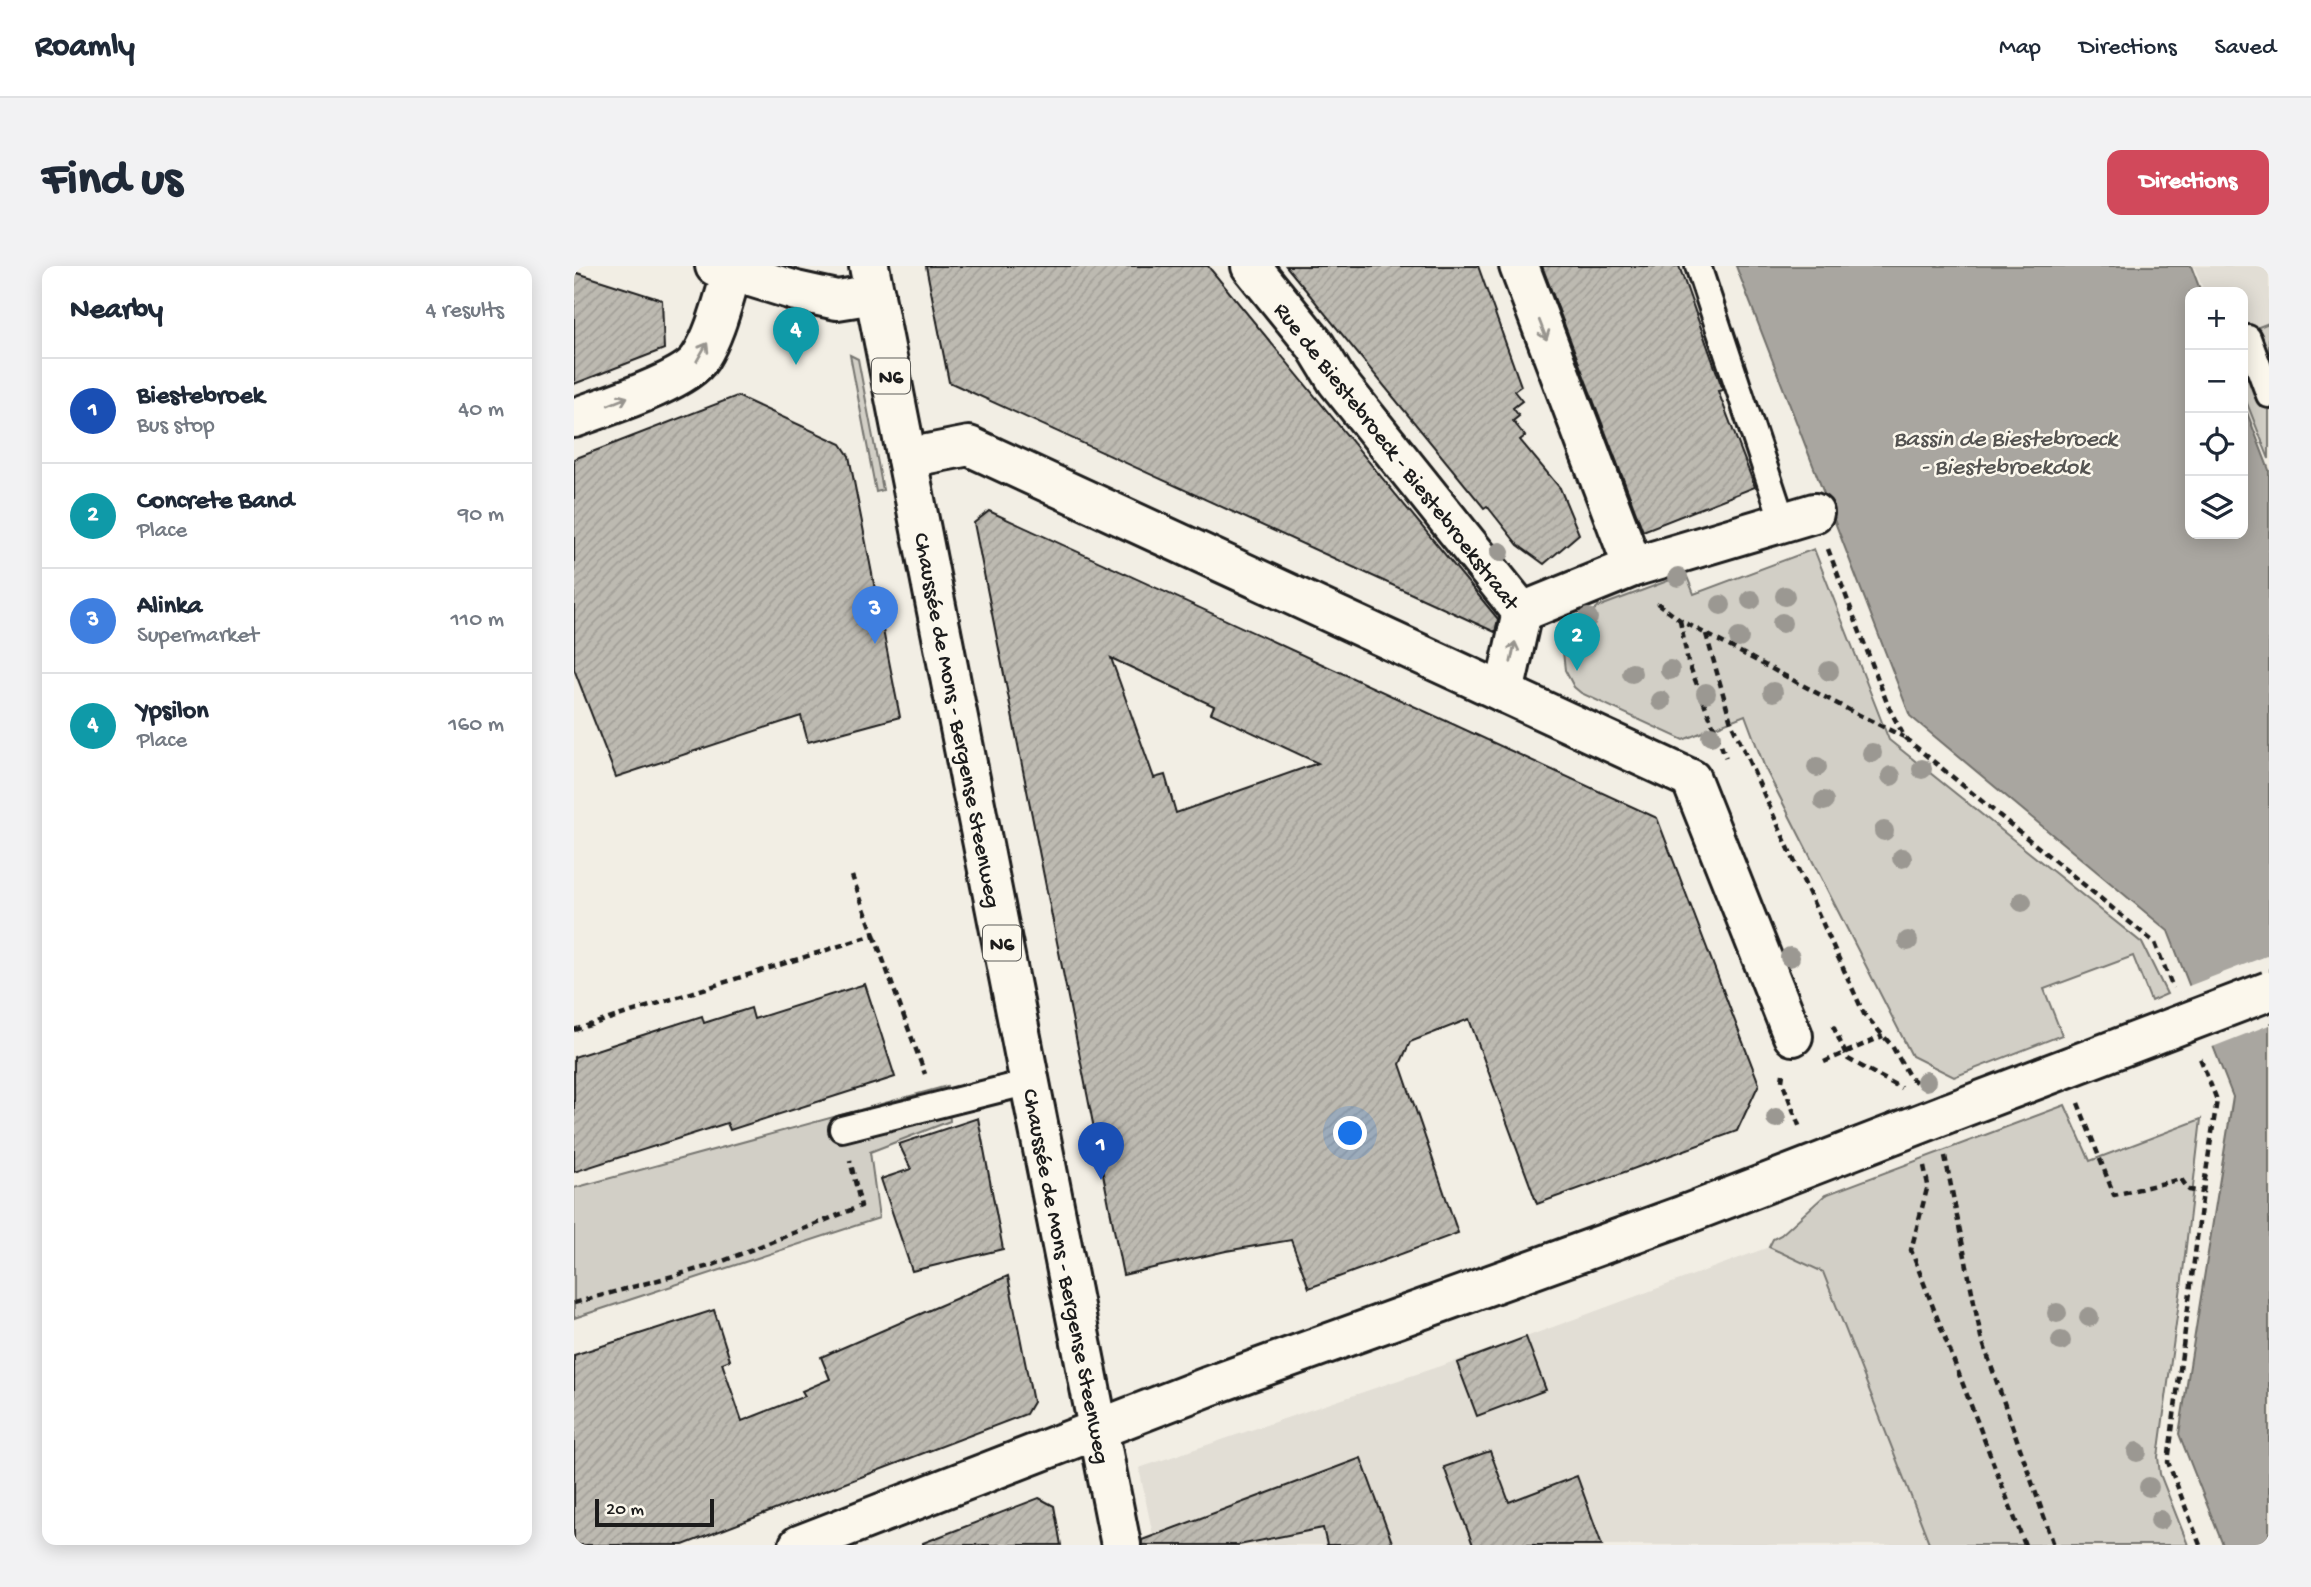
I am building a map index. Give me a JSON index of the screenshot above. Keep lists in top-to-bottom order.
{
  "streets": {
    "street": ["N6", "Rue de Biestebroeck - Biestebroekstraat", "Chaussée de Mons - Bergense Steenweg"]
  },
  "water": ["Bassin de Biestebroeck - Biestebroekdok"],
  "scale_bar": "20 m",
  "page": {
    "header": "Roamly",
    "nav": ["Map", "Directions", "Saved"],
    "buttons": "Directions",
    "title": "Find us",
    "heading": ["Nearby", "4 results"],
    "map_buttons": ["+", "−"],
    "pins": [
      "4",
      "3",
      "2",
      "1"
    ],
    "list": [
      {
        "mark": "1",
        "name": "Biestebroek",
        "note": "Bus stop",
        "value": "40 m"
      },
      {
        "mark": "2",
        "name": "Concrete Band",
        "note": "Place",
        "value": "90 m"
      },
      {
        "mark": "3",
        "name": "Alinka",
        "note": "Supermarket",
        "value": "110 m"
      },
      {
        "mark": "4",
        "name": "Ypsilon",
        "note": "Place",
        "value": "160 m"
      }
    ],
    "scale": "20 m"
  }
}
